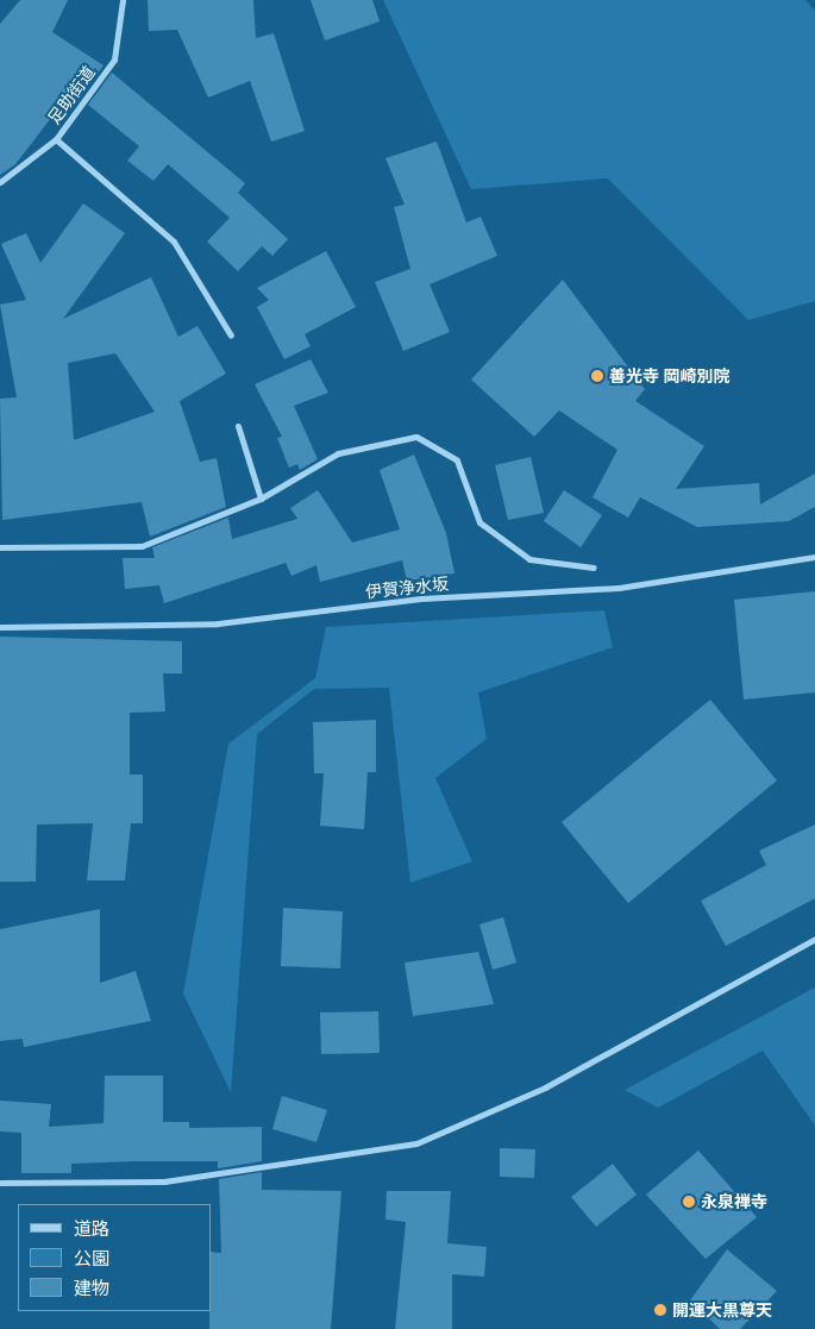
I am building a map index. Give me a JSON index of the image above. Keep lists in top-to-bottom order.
{
  "streets": {
    "street": ["足助街道", "伊賀浄水坂"]
  },
  "places": ["善光寺 岡崎別院", "永泉禅寺", "開運大黒尊天"],
  "legend": ["道路", "公園", "建物"]
}
